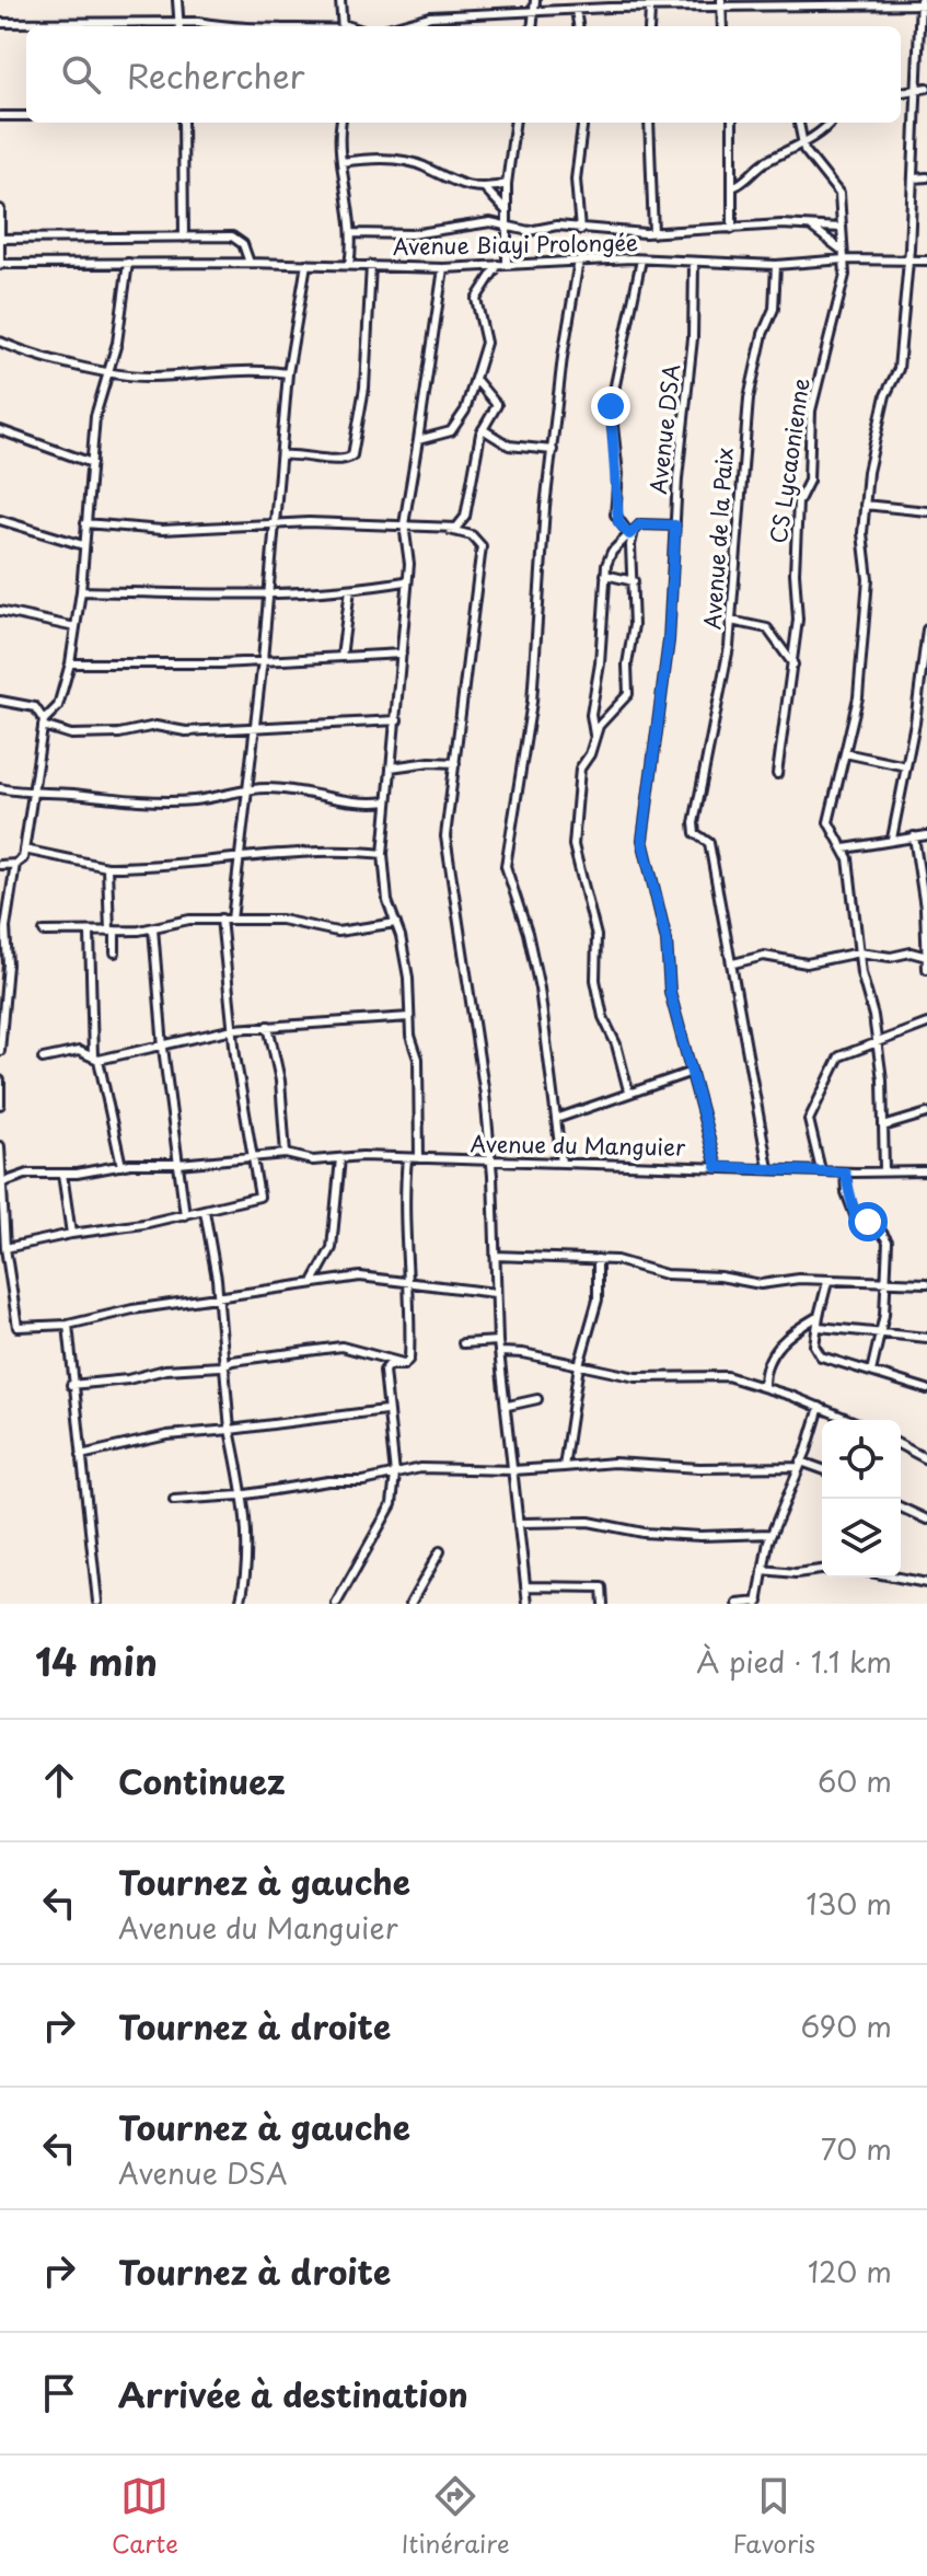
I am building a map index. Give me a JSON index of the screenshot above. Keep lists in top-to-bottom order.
{
  "streets": {
    "street": [
      "Avenue Biayi Prolongée",
      "Avenue DSA",
      "CS Lycaonienne",
      "Avenue de la Paix",
      "Avenue du Manguier"
    ]
  },
  "crossings": [
    ["Avenue Biayi Prolongée", "Avenue DSA"],
    ["Avenue Biayi Prolongée", "CS Lycaonienne"],
    ["Avenue Biayi Prolongée", "Avenue de la Paix"]
  ],
  "page": {
    "search": "Rechercher",
    "heading": ["14 min", "À pied · 1.1 km"],
    "list": [
      ["Continuez", "60 m"],
      ["Tournez à gauche", "Avenue du Manguier", "130 m"],
      ["Tournez à droite", "690 m"],
      ["Tournez à gauche", "Avenue DSA", "70 m"],
      ["Tournez à droite", "120 m"],
      "Arrivée à destination"
    ],
    "nav": ["Carte", "Itinéraire", "Favoris"]
  }
}
